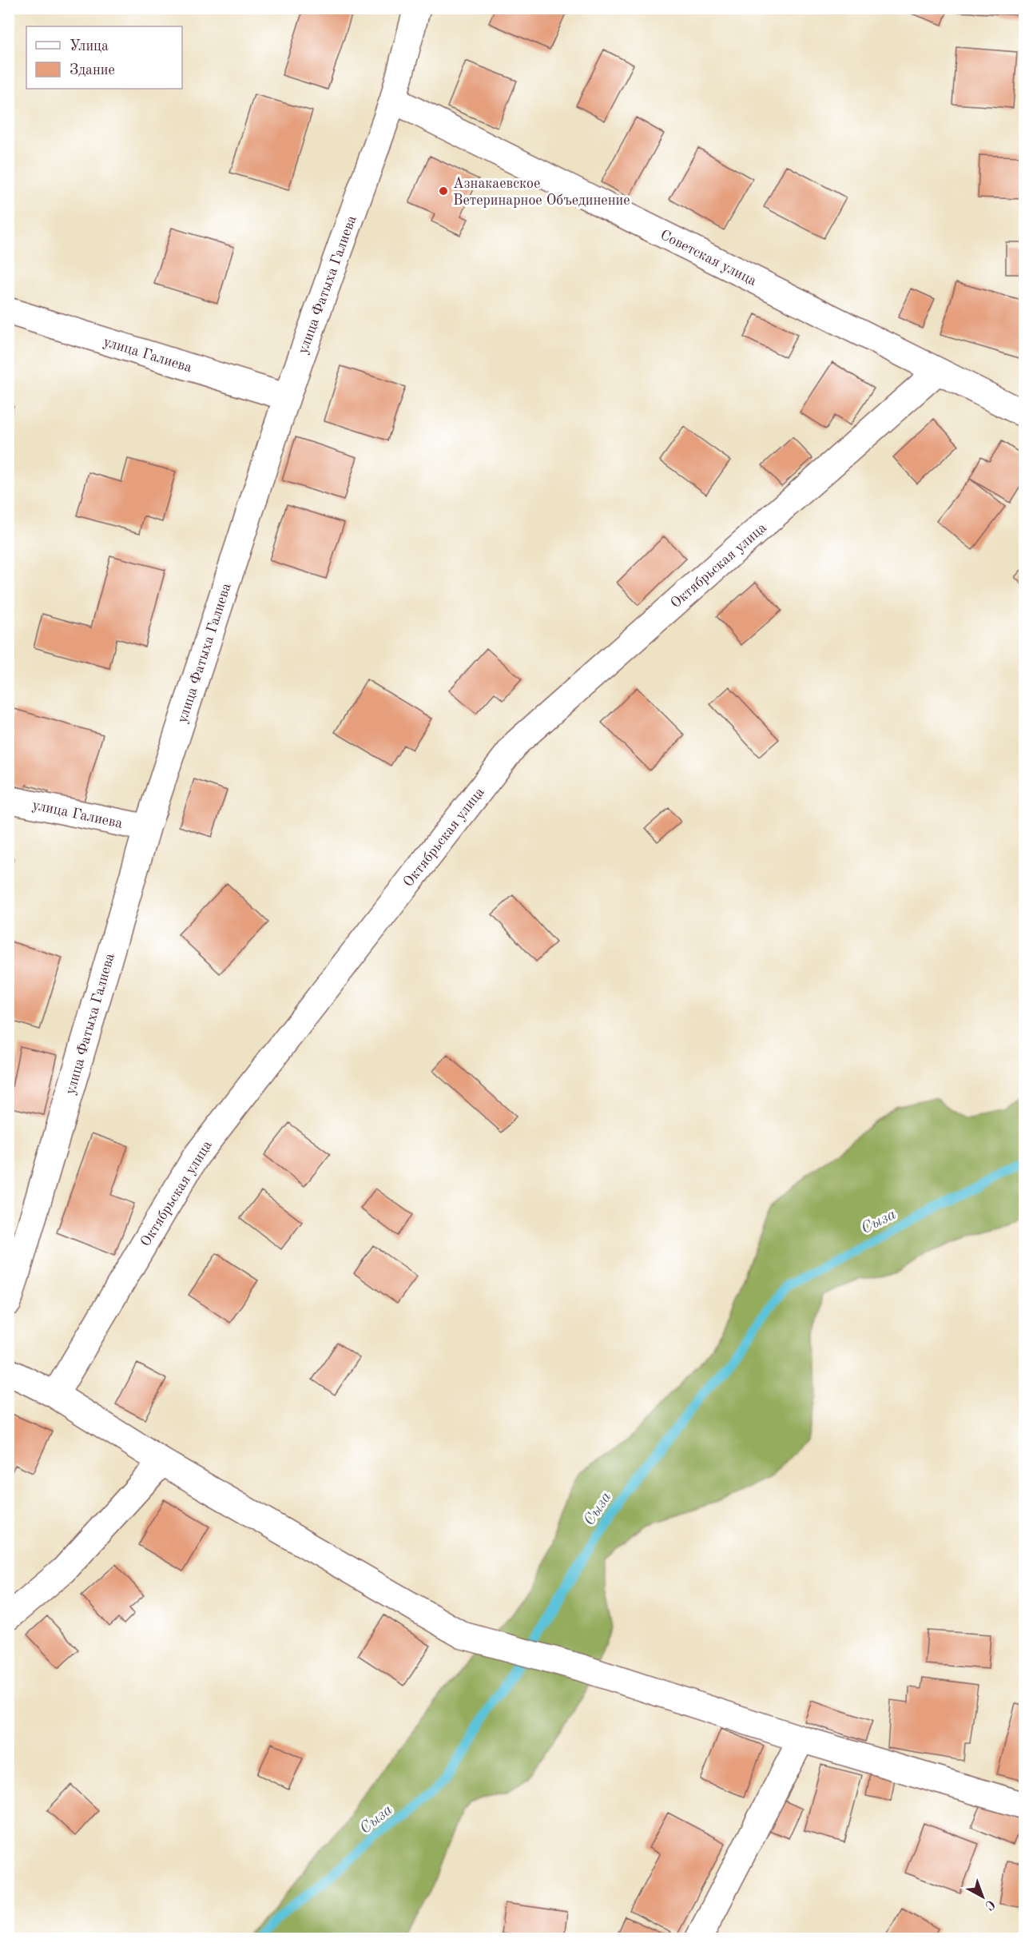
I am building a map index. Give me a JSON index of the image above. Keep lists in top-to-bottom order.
{
  "streets": {
    "street": [
      "Советская улица",
      "улица Фатыха Галиева",
      "улица Галиева",
      "Октябрьская улица"
    ]
  },
  "crossings": [
    ["Советская улица", "улица Фатыха Галиева"],
    ["Советская улица", "Октябрьская улица"],
    ["улица Фатыха Галиева", "улица Галиева"]
  ],
  "water": ["Сыза"],
  "places": ["Азнакаевское Ветеринарное Объединение"],
  "legend": ["Улица", "Здание"],
  "north": "bottom right"
}
